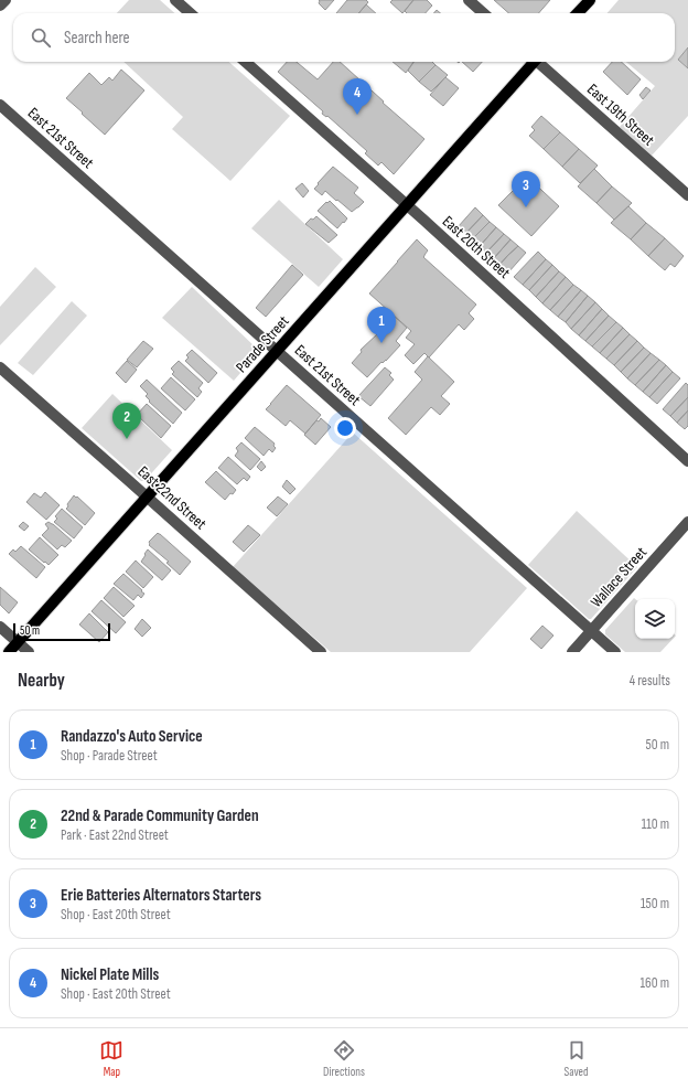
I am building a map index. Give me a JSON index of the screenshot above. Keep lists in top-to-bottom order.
{
  "streets": {
    "main road": ["Parade Street"],
    "street": [
      "East 19th Street",
      "East 21st Street",
      "East 20th Street",
      "East 22nd Street",
      "Wallace Street"
    ]
  },
  "crossings": [
    ["East 21st Street", "Parade Street"],
    ["East 21st Street", "Wallace Street"],
    ["East 20th Street", "Parade Street"],
    ["Parade Street", "East 22nd Street"]
  ],
  "scale_bar": "50 m",
  "page": {
    "search": "Search here",
    "pins": [
      "4",
      "3",
      "1",
      "2"
    ],
    "scale": "50 m",
    "heading": ["Nearby", "4 results"],
    "list": [
      {
        "mark": "1",
        "name": "Randazzo's Auto Service",
        "note": "Shop · Parade Street",
        "value": "50 m"
      },
      {
        "mark": "2",
        "name": "22nd & Parade Community Garden",
        "note": "Park · East 22nd Street",
        "value": "110 m"
      },
      {
        "mark": "3",
        "name": "Erie Batteries Alternators Starters",
        "note": "Shop · East 20th Street",
        "value": "150 m"
      },
      {
        "mark": "4",
        "name": "Nickel Plate Mills",
        "note": "Shop · East 20th Street",
        "value": "160 m"
      }
    ],
    "nav": ["Map", "Directions", "Saved"]
  }
}
